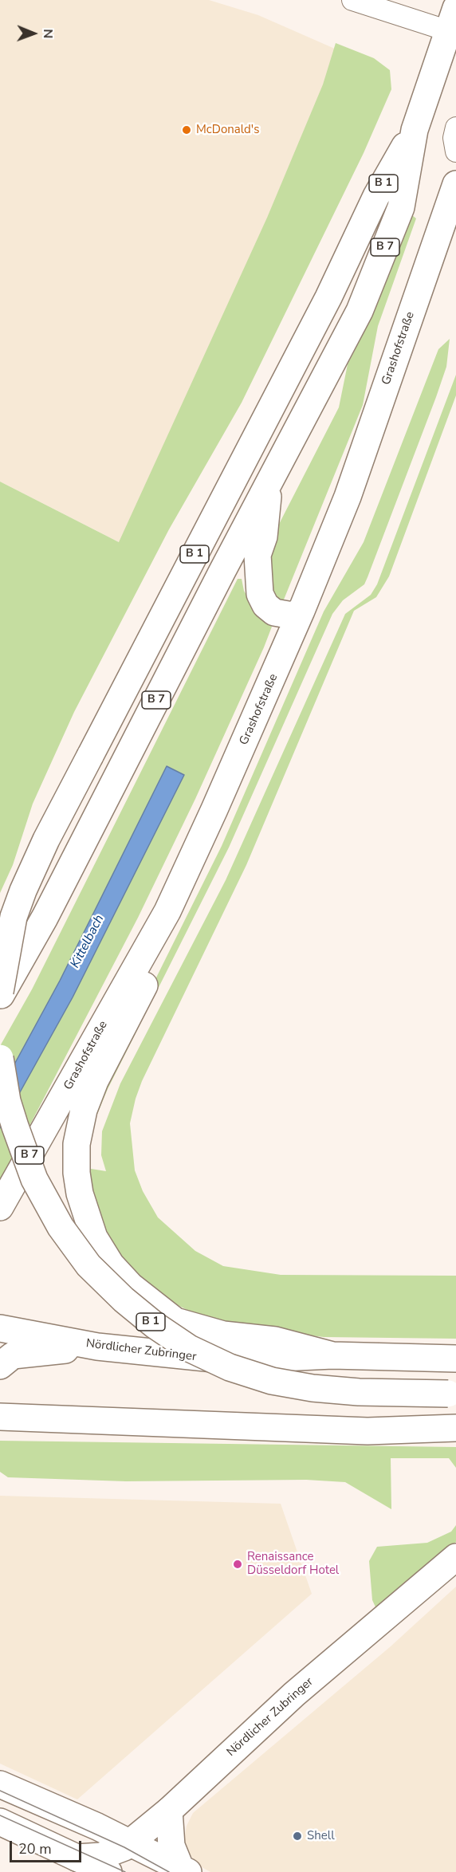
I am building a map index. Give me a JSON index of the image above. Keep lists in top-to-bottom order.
{
  "streets": {
    "main road": [
      "B 1",
      "B 7",
      "Grashofstraße",
      "Nördlicher Zubringer"
    ]
  },
  "crossings": [
    ["B 1", "B 7"],
    ["B 1", "Grashofstraße"],
    ["B 1", "Nördlicher Zubringer"]
  ],
  "water": ["Kittelbach"],
  "places": ["McDonald's", "Renaissance Düsseldorf Hotel", "Shell"],
  "scale_bar": "20 m",
  "north": "right"
}
